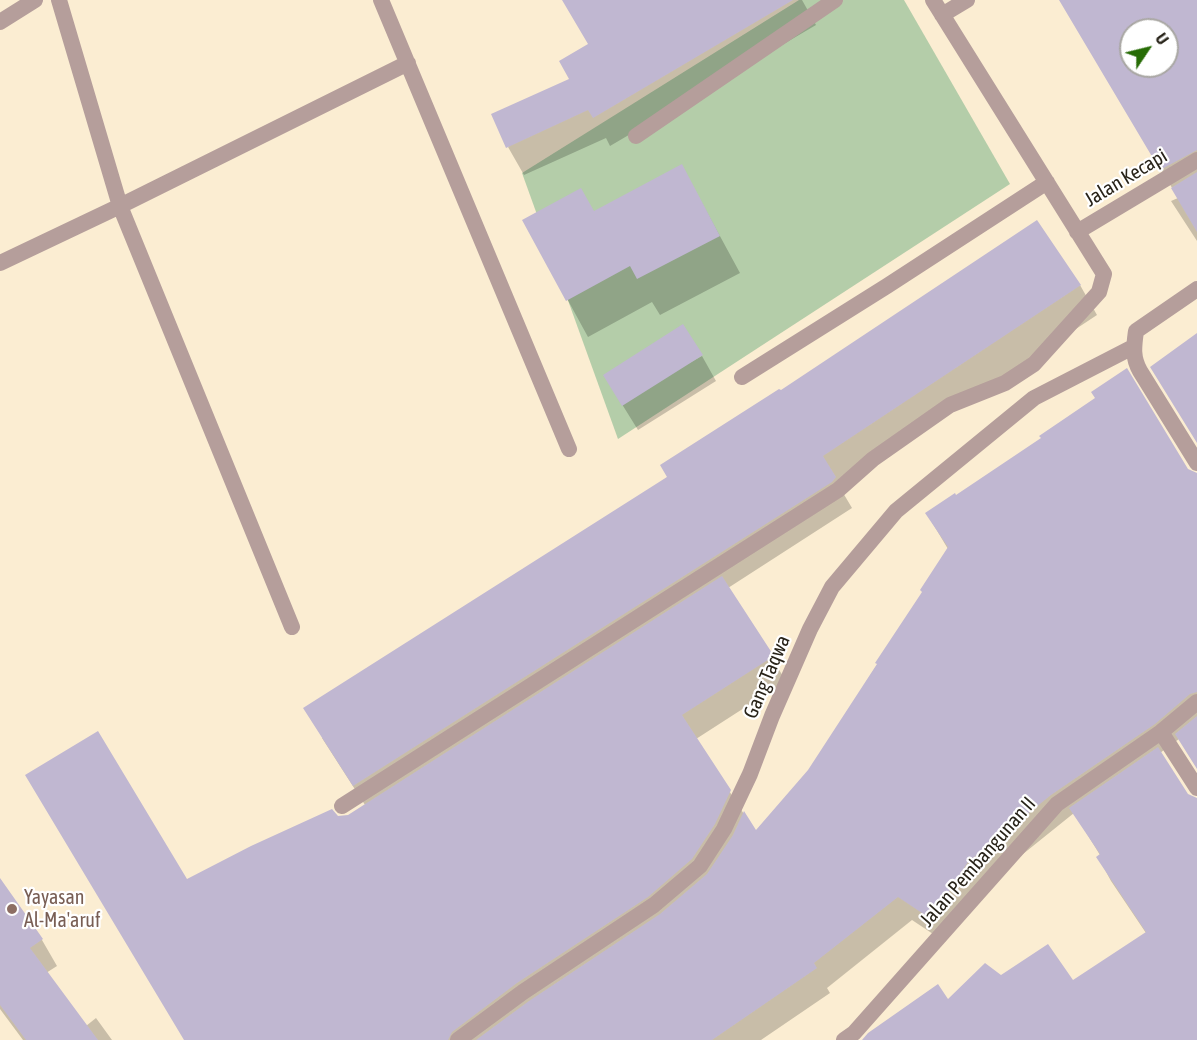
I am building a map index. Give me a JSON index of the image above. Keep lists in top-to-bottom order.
{
  "streets": {
    "street": ["Jalan Kecapi", "Gang Taqwa", "Jalan Pembangunan II"]
  },
  "places": ["Yayasan Al-Ma'aruf"],
  "north": "top right"
}
